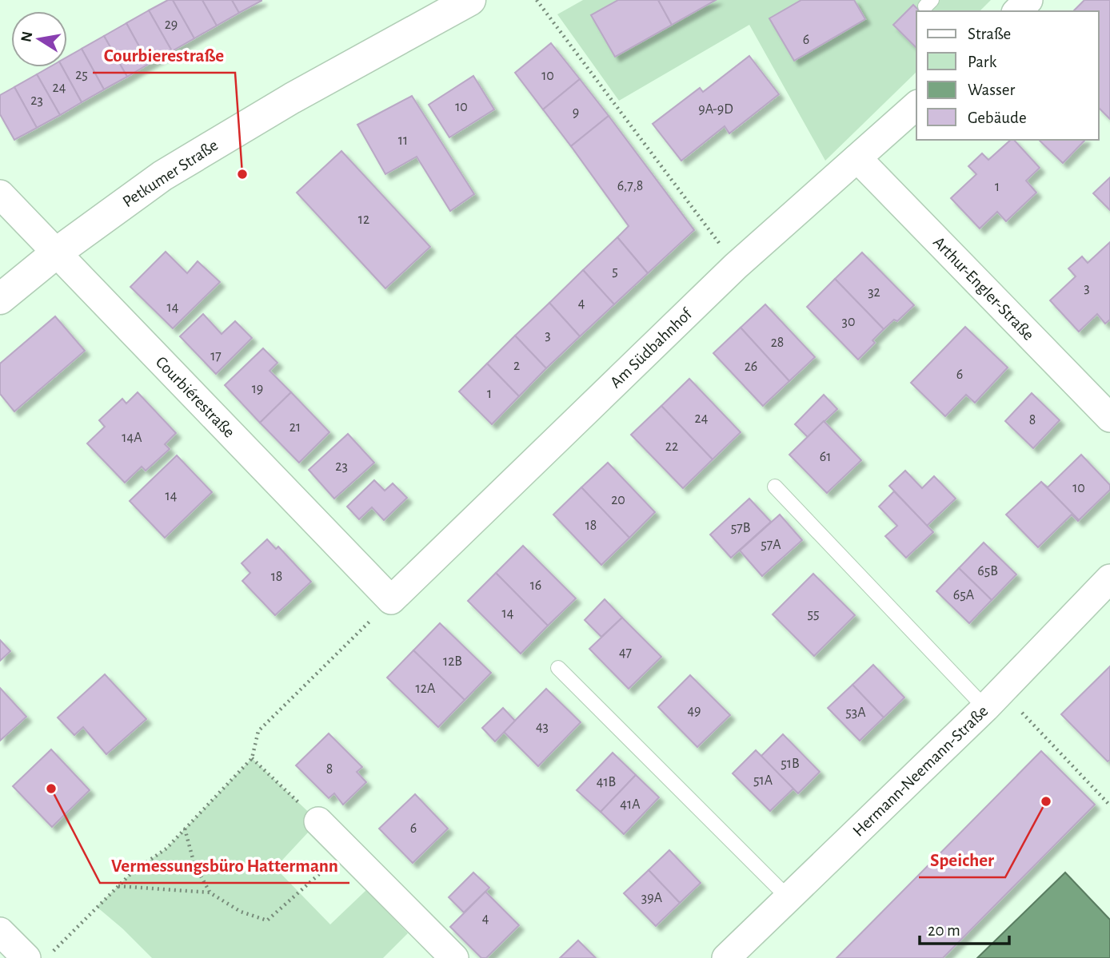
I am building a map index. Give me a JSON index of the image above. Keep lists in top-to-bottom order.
{
  "streets": {
    "street": [
      "Petkumer Straße",
      "Arthur-Engler-Straße",
      "Am Südbahnhof",
      "Courbiérestraße",
      "Hermann-Neemann-Straße"
    ]
  },
  "crossings": [
    ["Petkumer Straße", "Courbiérestraße"],
    ["Arthur-Engler-Straße", "Am Südbahnhof"],
    ["Am Südbahnhof", "Courbiérestraße"]
  ],
  "places": ["Courbierestraße", "Vermessungsbüro Hattermann", "Speicher"],
  "house_numbers": [
    "29",
    "6",
    "25",
    "10",
    "24",
    "23",
    "10",
    "9A-9D",
    "9",
    "11",
    "6,7,8",
    "1",
    "12",
    "5",
    "3",
    "32",
    "4",
    "14",
    "30",
    "3",
    "28",
    "17",
    "2",
    "26",
    "6",
    "19",
    "1",
    "24",
    "8",
    "21",
    "14A",
    "22",
    "61",
    "23",
    "10",
    "14",
    "20",
    "18",
    "57B",
    "57A",
    "65B",
    "18",
    "16",
    "65A",
    "14",
    "55",
    "47",
    "12B",
    "12A",
    "49",
    "53A",
    "43",
    "51B",
    "8",
    "51A",
    "41B",
    "41A",
    "6",
    "39A",
    "4"
  ],
  "legend": [
    "Straße",
    "Park",
    "Wasser",
    "Gebäude"
  ],
  "scale_bar": "20 m",
  "north": "left"
}
